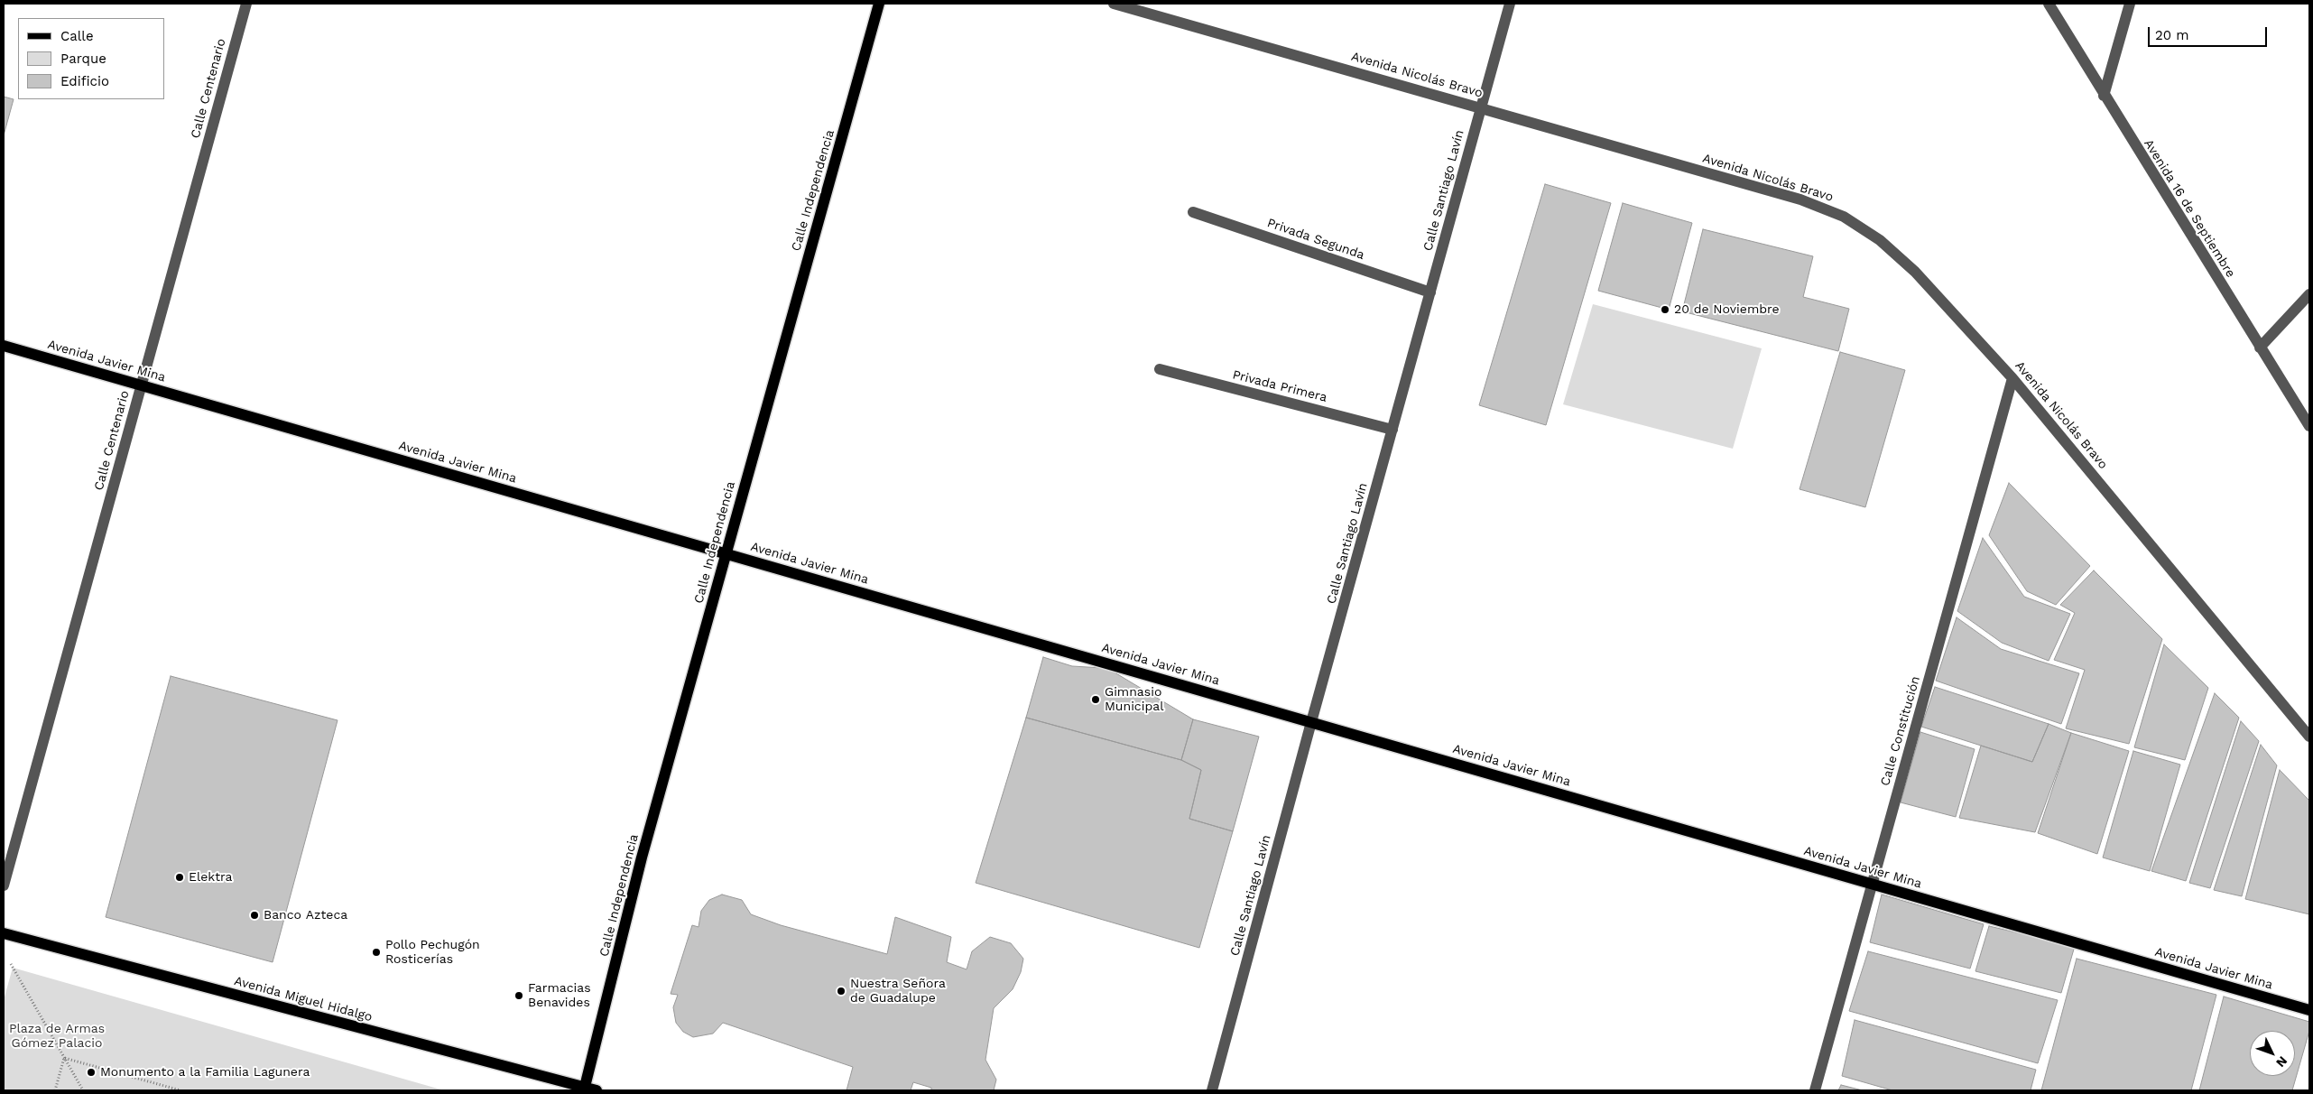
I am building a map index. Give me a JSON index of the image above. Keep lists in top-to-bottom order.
{
  "streets": {
    "main road": ["Calle Independencia", "Avenida Javier Mina", "Avenida Miguel Hidalgo"],
    "street": [
      "Avenida Nicolás Bravo",
      "Calle Centenario",
      "Calle Santiago Lavín",
      "Avenida 16 de Septiembre",
      "Privada Segunda",
      "Privada Primera",
      "Calle Constitución"
    ]
  },
  "crossings": [
    ["Avenida Nicolás Bravo", "Calle Santiago Lavín"],
    ["Avenida Nicolás Bravo", "Calle Constitución"],
    ["Calle Centenario", "Avenida Javier Mina"],
    ["Calle Independencia", "Avenida Javier Mina"],
    ["Calle Independencia", "Avenida Miguel Hidalgo"],
    ["Calle Santiago Lavín", "Privada Segunda"],
    ["Calle Santiago Lavín", "Avenida Javier Mina"],
    ["Calle Santiago Lavín", "Privada Primera"],
    ["Avenida Javier Mina", "Calle Constitución"]
  ],
  "parks": ["Plaza de Armas Gómez Palacio"],
  "places": [
    "20 de Noviembre",
    "Gimnasio Municipal",
    "Elektra",
    "Banco Azteca",
    "Pollo Pechugón Rosticerías",
    "Nuestra Señora de Guadalupe",
    "Farmacias Benavides",
    "Monumento a la Familia Lagunera"
  ],
  "legend": ["Calle", "Parque", "Edificio"],
  "scale_bar": "20 m",
  "north": "bottom right"
}
